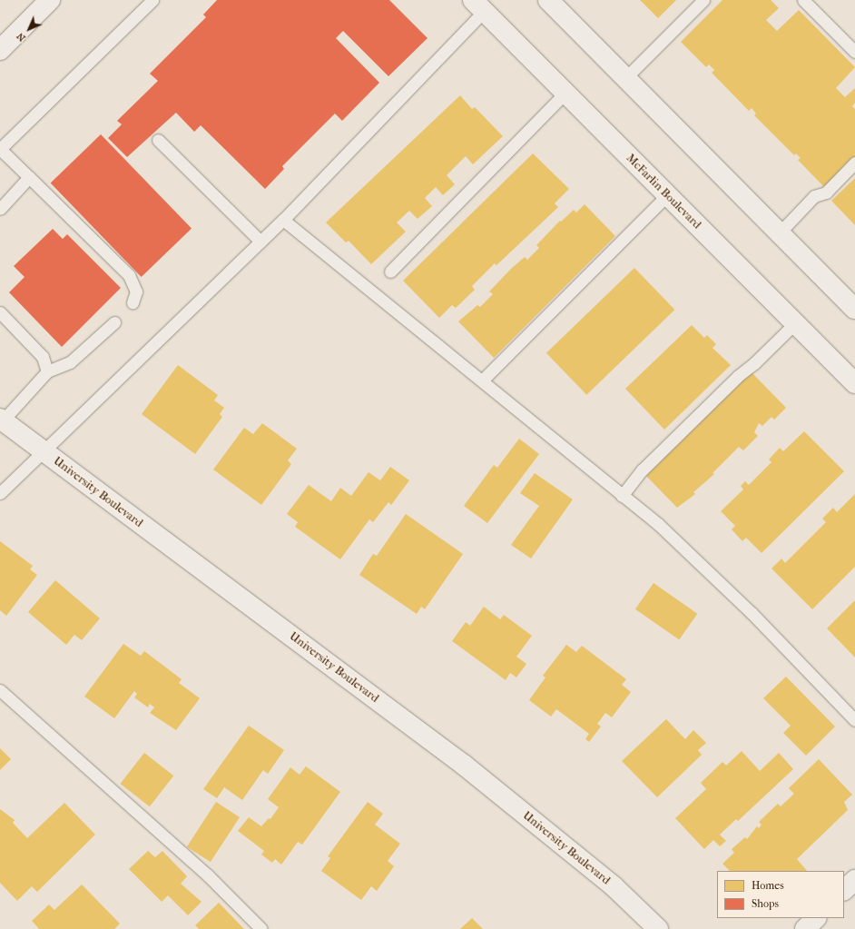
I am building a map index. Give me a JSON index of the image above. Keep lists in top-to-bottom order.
{
  "streets": {
    "street": ["McFarlin Boulevard", "University Boulevard"]
  },
  "legend": ["Homes", "Shops"],
  "north": "bottom left"
}
